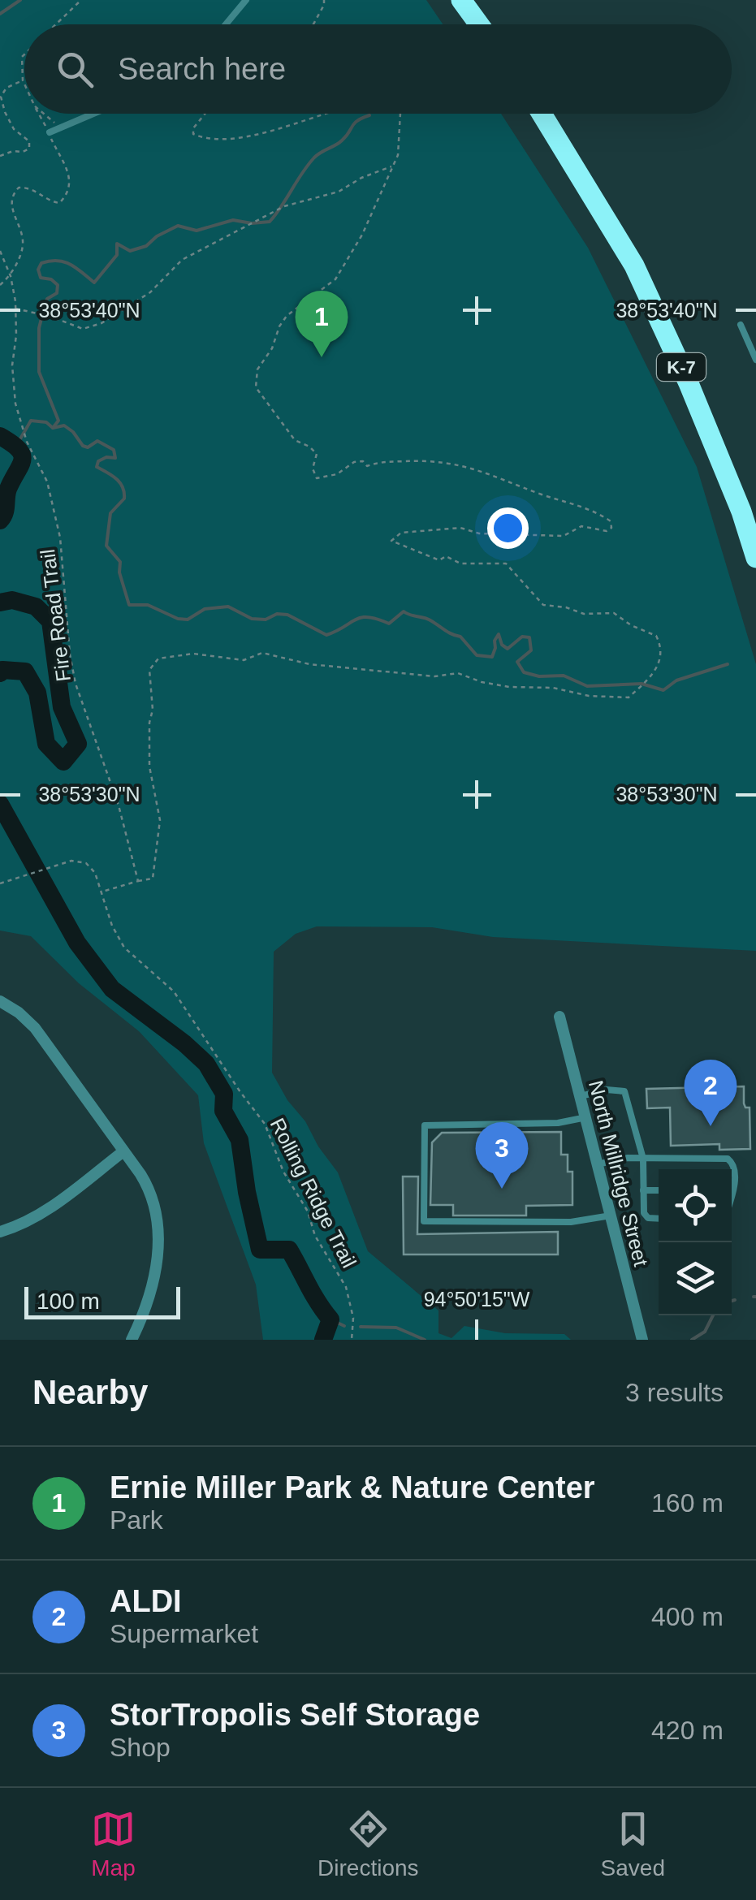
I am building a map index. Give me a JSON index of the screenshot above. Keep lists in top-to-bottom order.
{
  "streets": {
    "highway": ["K-7"],
    "street": ["North Millridge Street"],
    "path": ["Fire Road Trail", "Rolling Ridge Trail"]
  },
  "scale_bar": "100 m",
  "page": {
    "search": "Search here",
    "pins": ["1", "2", "3"],
    "scale": "100 m",
    "heading": ["Nearby", "3 results"],
    "list": [
      {
        "mark": "1",
        "name": "Ernie Miller Park & Nature Center",
        "note": "Park",
        "value": "160 m"
      },
      {
        "mark": "2",
        "name": "ALDI",
        "note": "Supermarket",
        "value": "400 m"
      },
      {
        "mark": "3",
        "name": "StorTropolis Self Storage",
        "note": "Shop",
        "value": "420 m"
      }
    ],
    "nav": ["Map", "Directions", "Saved"]
  },
  "coordinates": ["38°53'40\"N", "38°53'30\"N", "94°50'15\"W"]
}
